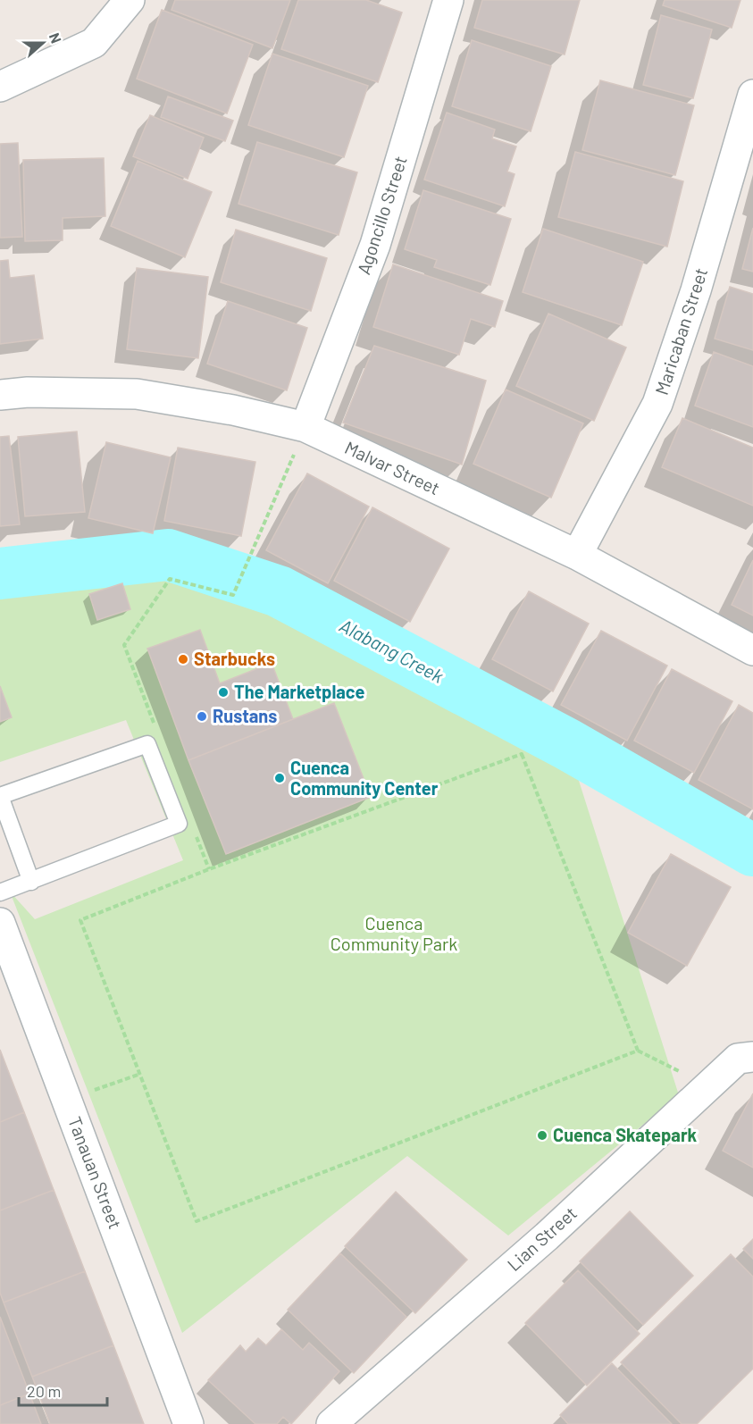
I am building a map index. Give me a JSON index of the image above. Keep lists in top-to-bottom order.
{
  "streets": {
    "street": [
      "Agoncillo Street",
      "Maricaban Street",
      "Malvar Street",
      "Tanauan Street",
      "Lian Street"
    ]
  },
  "crossings": [
    ["Agoncillo Street", "Malvar Street"],
    ["Maricaban Street", "Malvar Street"]
  ],
  "water": ["Alabang Creek"],
  "parks": ["Cuenca Community Park"],
  "places": [
    "Starbucks",
    "The Marketplace",
    "Rustans",
    "Cuenca Community Center",
    "Cuenca Skatepark"
  ],
  "scale_bar": "20 m",
  "north": "right"
}
